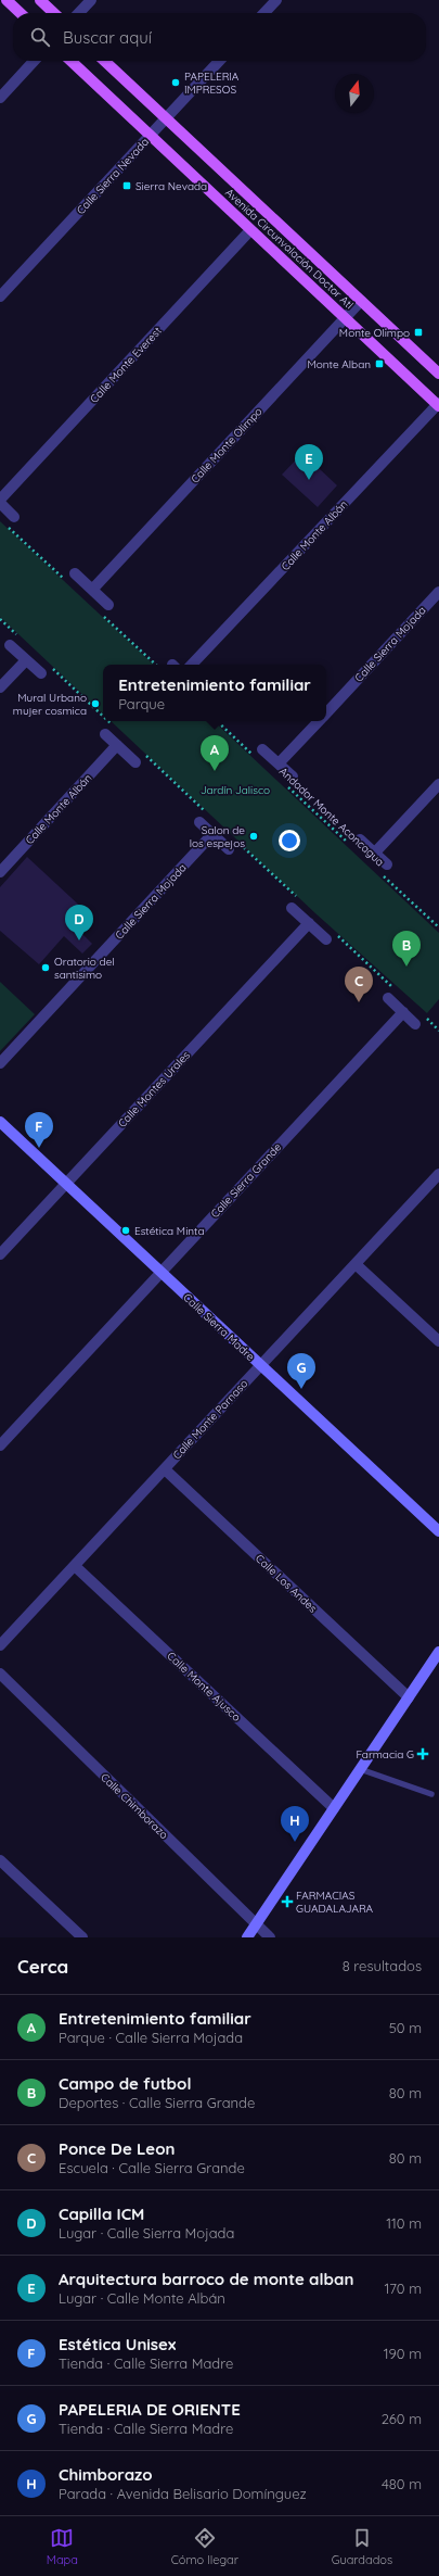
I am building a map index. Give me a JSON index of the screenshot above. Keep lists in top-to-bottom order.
{
  "streets": {
    "main road": ["Avenida Circunvalación Doctor Atl"],
    "street": [
      "Calle Sierra Nevada",
      "Calle Monte Everest",
      "Calle Monte Olimpo",
      "Calle Monte Albán",
      "Calle Sierra Mojada",
      "Calle Montes Urales",
      "Calle Sierra Grande",
      "Calle Sierra Madre",
      "Calle Monte Parnaso",
      "Calle Los Andes",
      "Calle Monte Ajusco",
      "Calle Chimborazo"
    ],
    "path": ["Andador Monte Aconcagua"]
  },
  "crossings": [
    ["Calle Sierra Nevada", "Avenida Circunvalación Doctor Atl"],
    ["Avenida Circunvalación Doctor Atl", "Calle Monte Everest"],
    ["Avenida Circunvalación Doctor Atl", "Calle Monte Olimpo"],
    ["Avenida Circunvalación Doctor Atl", "Calle Monte Albán"],
    ["Calle Montes Urales", "Calle Sierra Madre"],
    ["Calle Sierra Grande", "Calle Sierra Madre"],
    ["Calle Sierra Madre", "Calle Monte Parnaso"],
    ["Calle Monte Parnaso", "Calle Los Andes"],
    ["Calle Monte Parnaso", "Calle Monte Ajusco"]
  ],
  "parks": ["Jardín Jalisco"],
  "places": {
    "other": [
      "PAPELERIA IMPRESOS",
      "Mural Urbano mujer cosmica",
      "Salon de los espejos",
      "Oratorio del santisimo",
      "Estética Minta"
    ],
    "transit": ["Sierra Nevada", "Monte Olimpo", "Monte Alban"],
    "health": ["Farmacia G", "FARMACIAS GUADALAJARA"]
  },
  "north": "top",
  "page": {
    "search": "Buscar aquí",
    "pins": [
      "E",
      "A",
      "D",
      "B",
      "C",
      "F",
      "G",
      "H"
    ],
    "popup": ["Entretenimiento familiar", "Parque"],
    "heading": ["Cerca", "8 resultados"],
    "list": [
      {
        "mark": "A",
        "name": "Entretenimiento familiar",
        "note": "Parque · Calle Sierra Mojada",
        "value": "50 m"
      },
      {
        "mark": "B",
        "name": "Campo de futbol",
        "note": "Deportes · Calle Sierra Grande",
        "value": "80 m"
      },
      {
        "mark": "C",
        "name": "Ponce De Leon",
        "note": "Escuela · Calle Sierra Grande",
        "value": "80 m"
      },
      {
        "mark": "D",
        "name": "Capilla ICM",
        "note": "Lugar · Calle Sierra Mojada",
        "value": "110 m"
      },
      {
        "mark": "E",
        "name": "Arquitectura barroco de monte alban",
        "note": "Lugar · Calle Monte Albán",
        "value": "170 m"
      },
      {
        "mark": "F",
        "name": "Estética Unisex",
        "note": "Tienda · Calle Sierra Madre",
        "value": "190 m"
      },
      {
        "mark": "G",
        "name": "PAPELERIA DE ORIENTE",
        "note": "Tienda · Calle Sierra Madre",
        "value": "260 m"
      },
      {
        "mark": "H",
        "name": "Chimborazo",
        "note": "Parada · Avenida Belisario Domínguez",
        "value": "480 m"
      }
    ],
    "nav": ["Mapa", "Cómo llegar", "Guardados"]
  }
}
